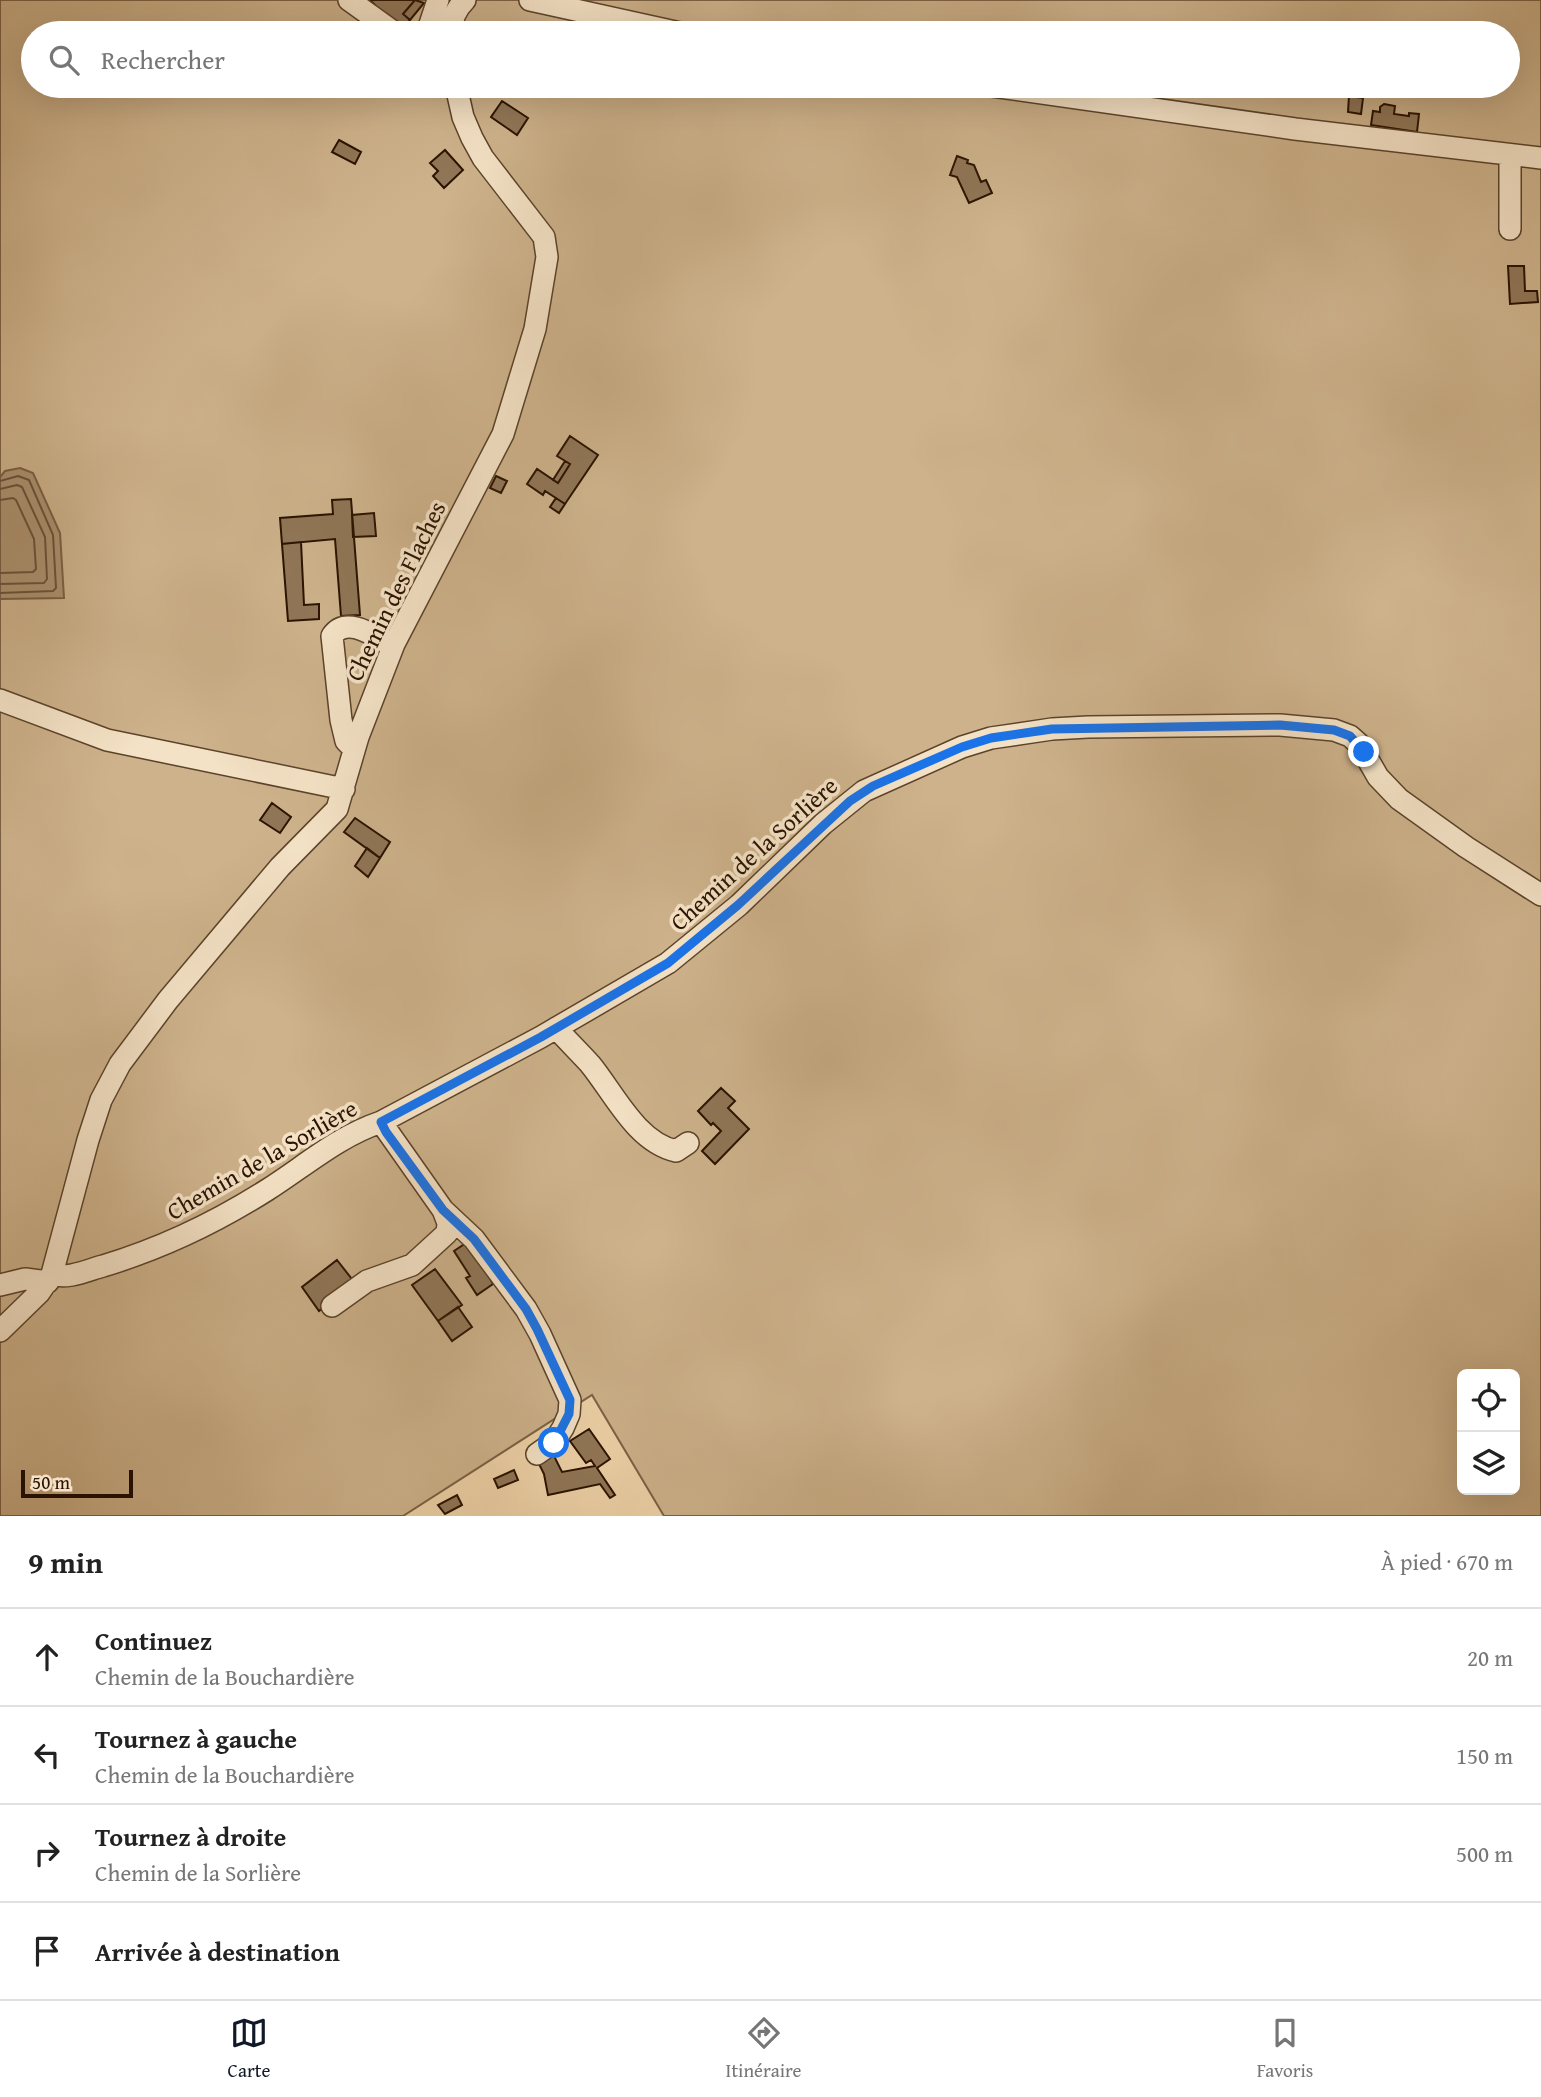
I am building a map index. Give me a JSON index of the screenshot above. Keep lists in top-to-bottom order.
{
  "streets": {
    "street": ["Chemin des Flaches", "Chemin de la Sorlière"]
  },
  "crossings": [
    ["Chemin des Flaches", "Chemin de la Sorlière"]
  ],
  "scale_bar": "50 m",
  "page": {
    "search": "Rechercher",
    "scale": "50 m",
    "heading": ["9 min", "À pied · 670 m"],
    "list": [
      ["Continuez", "Chemin de la Bouchardière", "20 m"],
      ["Tournez à gauche", "Chemin de la Bouchardière", "150 m"],
      ["Tournez à droite", "Chemin de la Sorlière", "500 m"],
      "Arrivée à destination"
    ],
    "nav": ["Carte", "Itinéraire", "Favoris"]
  }
}
